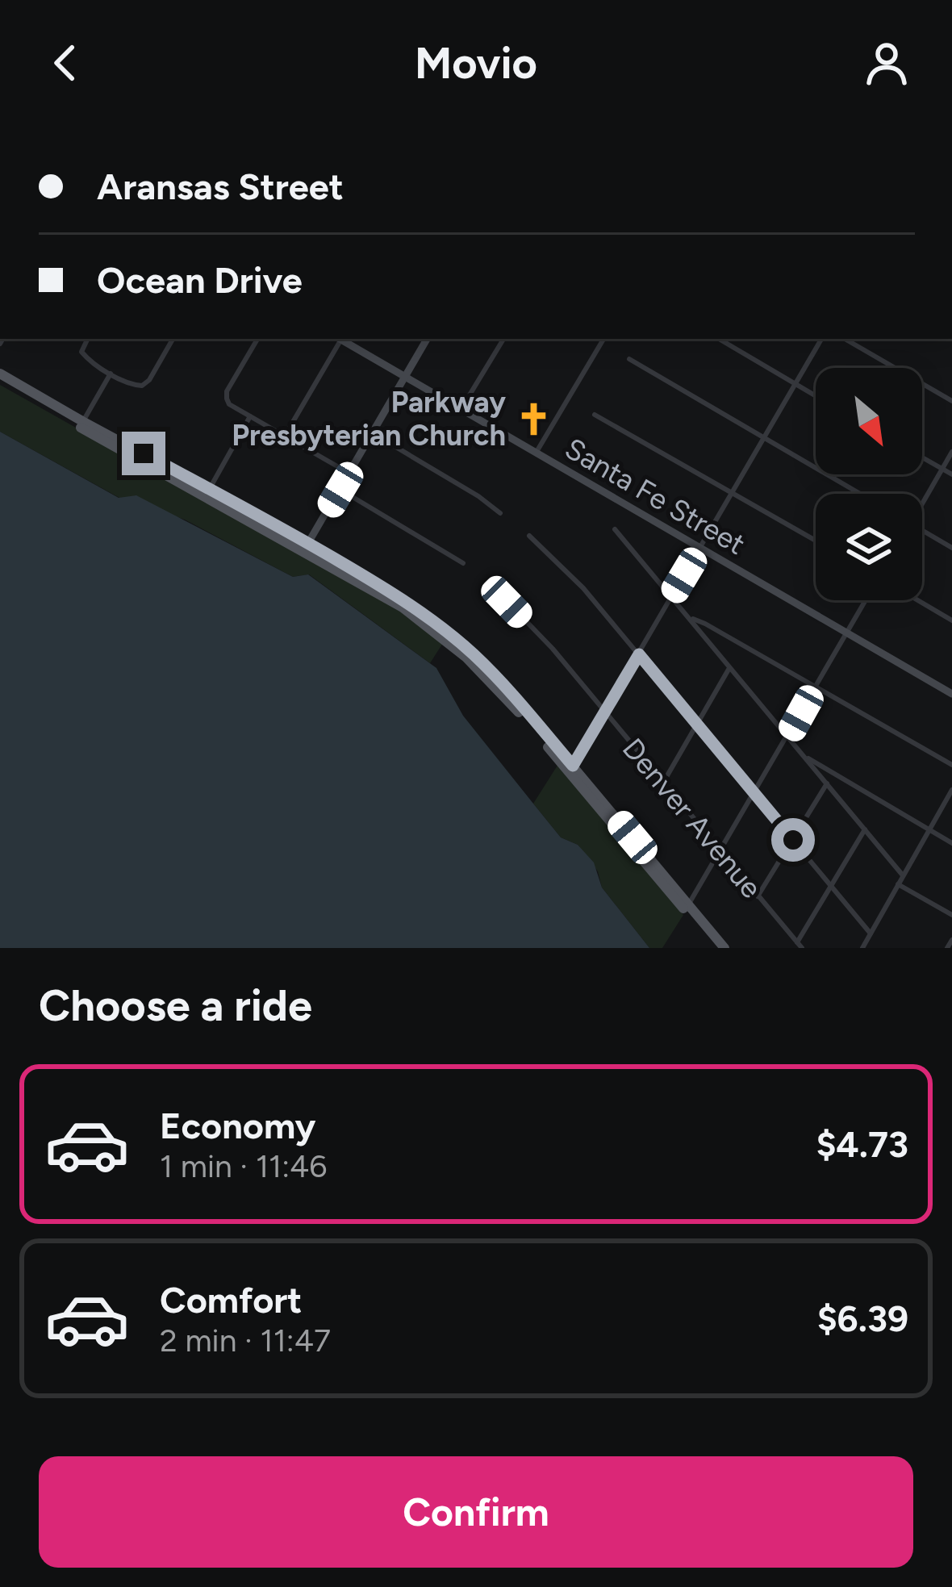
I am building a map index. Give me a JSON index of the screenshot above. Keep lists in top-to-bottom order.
{
  "streets": {
    "main road": ["Santa Fe Street"],
    "street": ["Denver Avenue"]
  },
  "places": {
    "church": ["Parkway Presbyterian Church"]
  },
  "north": "bottom right",
  "page": {
    "header": "Movio",
    "banner": ["Aransas Street", "Ocean Drive"],
    "heading": "Choose a ride",
    "list": [
      {
        "name": "Economy",
        "note": "1 min · 11:46",
        "value": "$4.73"
      },
      {
        "name": "Comfort",
        "note": "2 min · 11:47",
        "value": "$6.39"
      }
    ],
    "buttons": "Confirm"
  }
}
